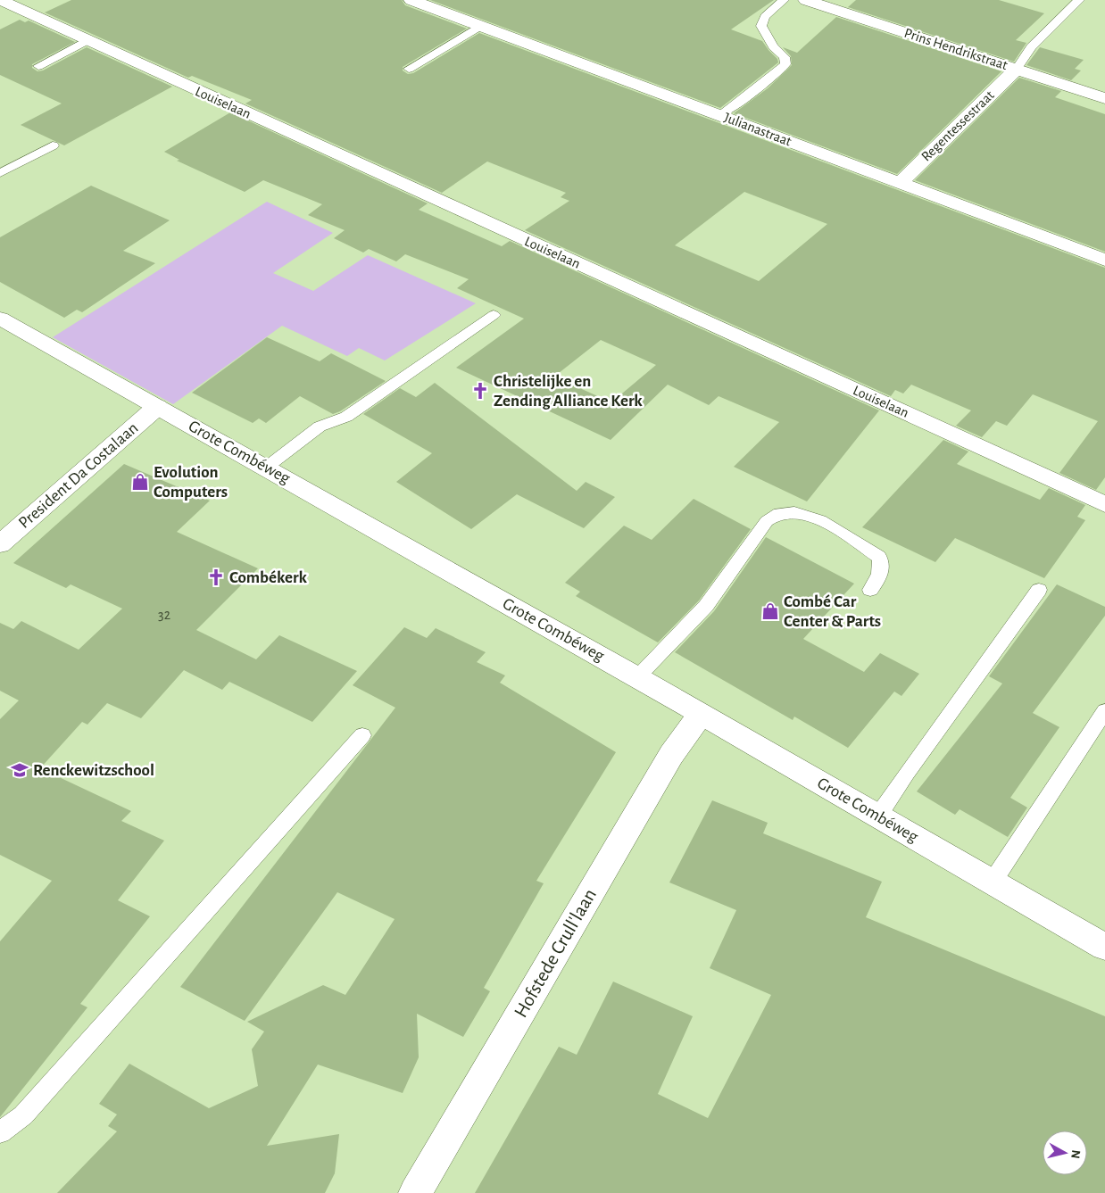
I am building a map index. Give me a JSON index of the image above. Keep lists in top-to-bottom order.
{
  "streets": {
    "street": [
      "Prins Hendrikstraat",
      "Louiselaan",
      "Regentessestraat",
      "Julianastraat",
      "Grote Combéweg",
      "President Da Costalaan",
      "Hofstede Crull'laan"
    ]
  },
  "crossings": [
    ["Prins Hendrikstraat", "Regentessestraat"],
    ["Regentessestraat", "Julianastraat"],
    ["Grote Combéweg", "President Da Costalaan"],
    ["Grote Combéweg", "Hofstede Crull'laan"]
  ],
  "places": {
    "church": ["Christelijke en Zending Alliance Kerk", "Combékerk"],
    "shop": ["Evolution Computers", "Combé Car Center & Parts"],
    "school or university": ["Renckewitzschool"]
  },
  "house_numbers": ["32"],
  "north": "right"
}
